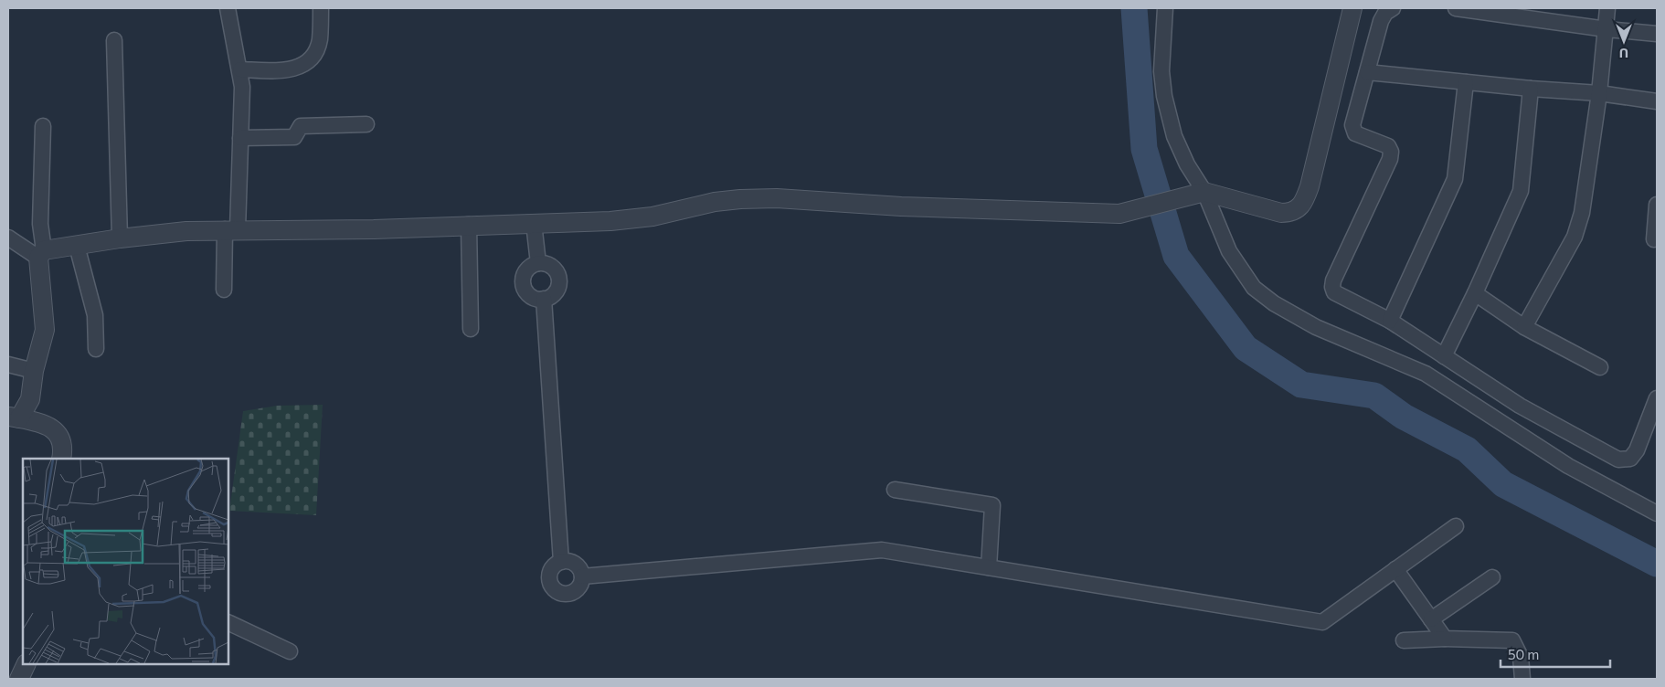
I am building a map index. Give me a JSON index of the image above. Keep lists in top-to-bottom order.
{
  "scale_bar": "50 m",
  "north": "bottom"
}
